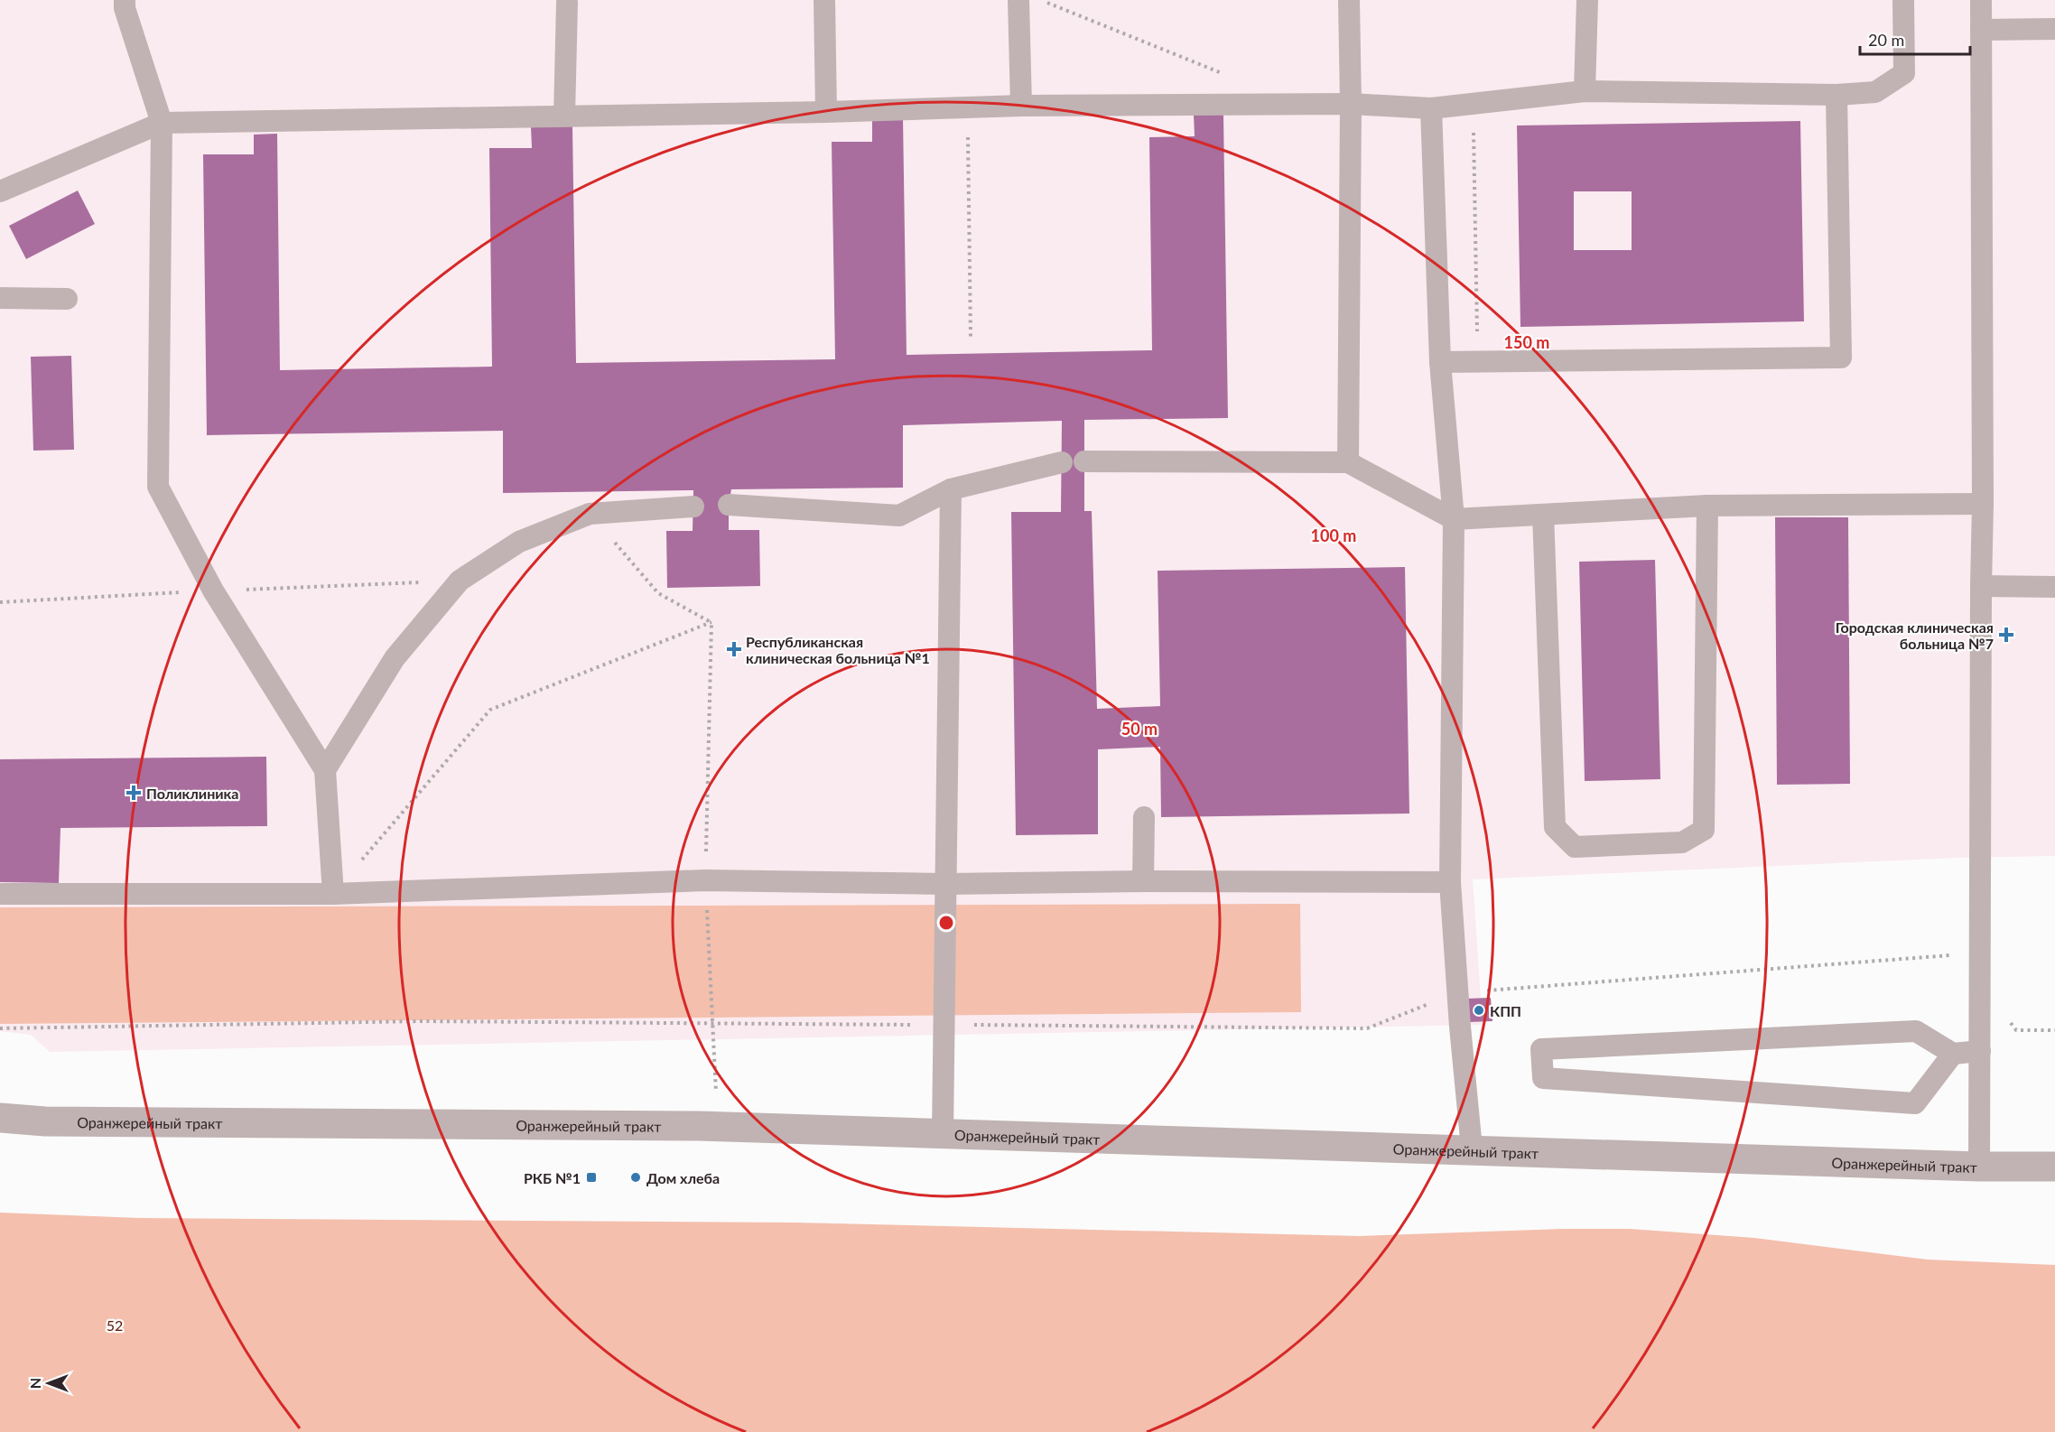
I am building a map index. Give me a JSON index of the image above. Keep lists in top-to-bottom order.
{
  "streets": {
    "street": ["Оранжерейный тракт"]
  },
  "parks": ["52"],
  "places": {
    "health": ["Городская клиническая больница №7", "Республиканская клиническая больница №1", "Поликлиника"],
    "other": ["КПП", "Дом хлеба"],
    "transit": ["РКБ №1"]
  },
  "scale_bar": "20 m",
  "north": "left",
  "rings": ["150 m", "100 m", "50 m"]
}
